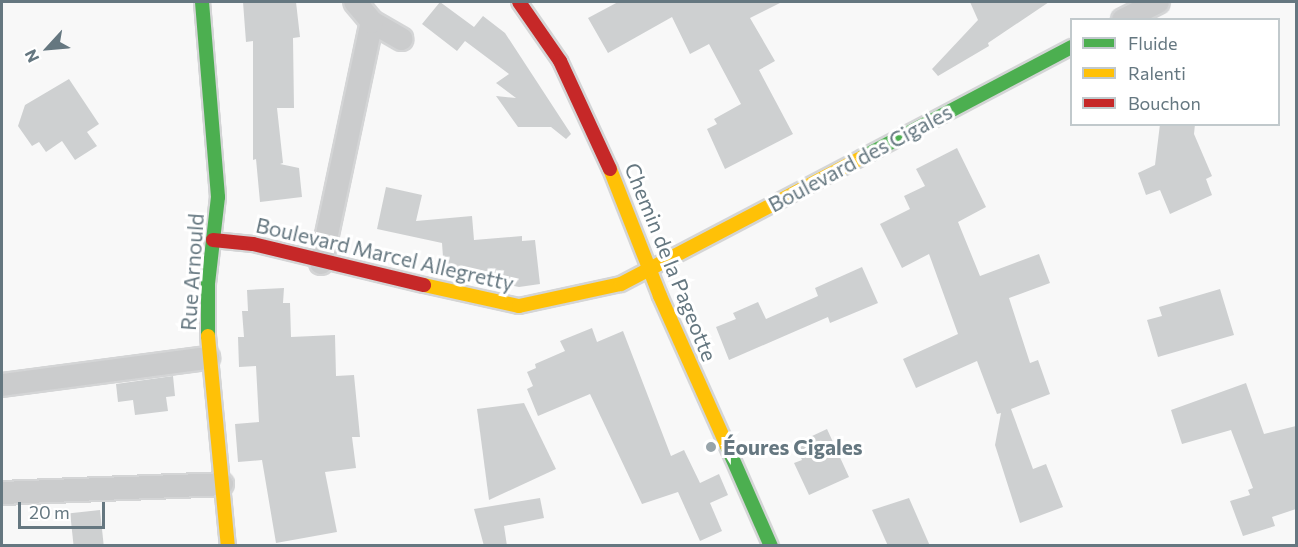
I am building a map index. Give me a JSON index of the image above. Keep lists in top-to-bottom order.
{
  "streets": {
    "street": [
      "Boulevard des Cigales",
      "Boulevard Marcel Allegretty",
      "Chemin de la Pageotte",
      "Rue Arnould"
    ]
  },
  "crossings": [
    ["Boulevard des Cigales", "Boulevard Marcel Allegretty"],
    ["Boulevard des Cigales", "Chemin de la Pageotte"],
    ["Boulevard Marcel Allegretty", "Chemin de la Pageotte"],
    ["Boulevard Marcel Allegretty", "Rue Arnould"]
  ],
  "places": ["Éoures Cigales"],
  "legend": ["Fluide", "Ralenti", "Bouchon"],
  "scale_bar": "20 m",
  "north": "bottom left"
}
